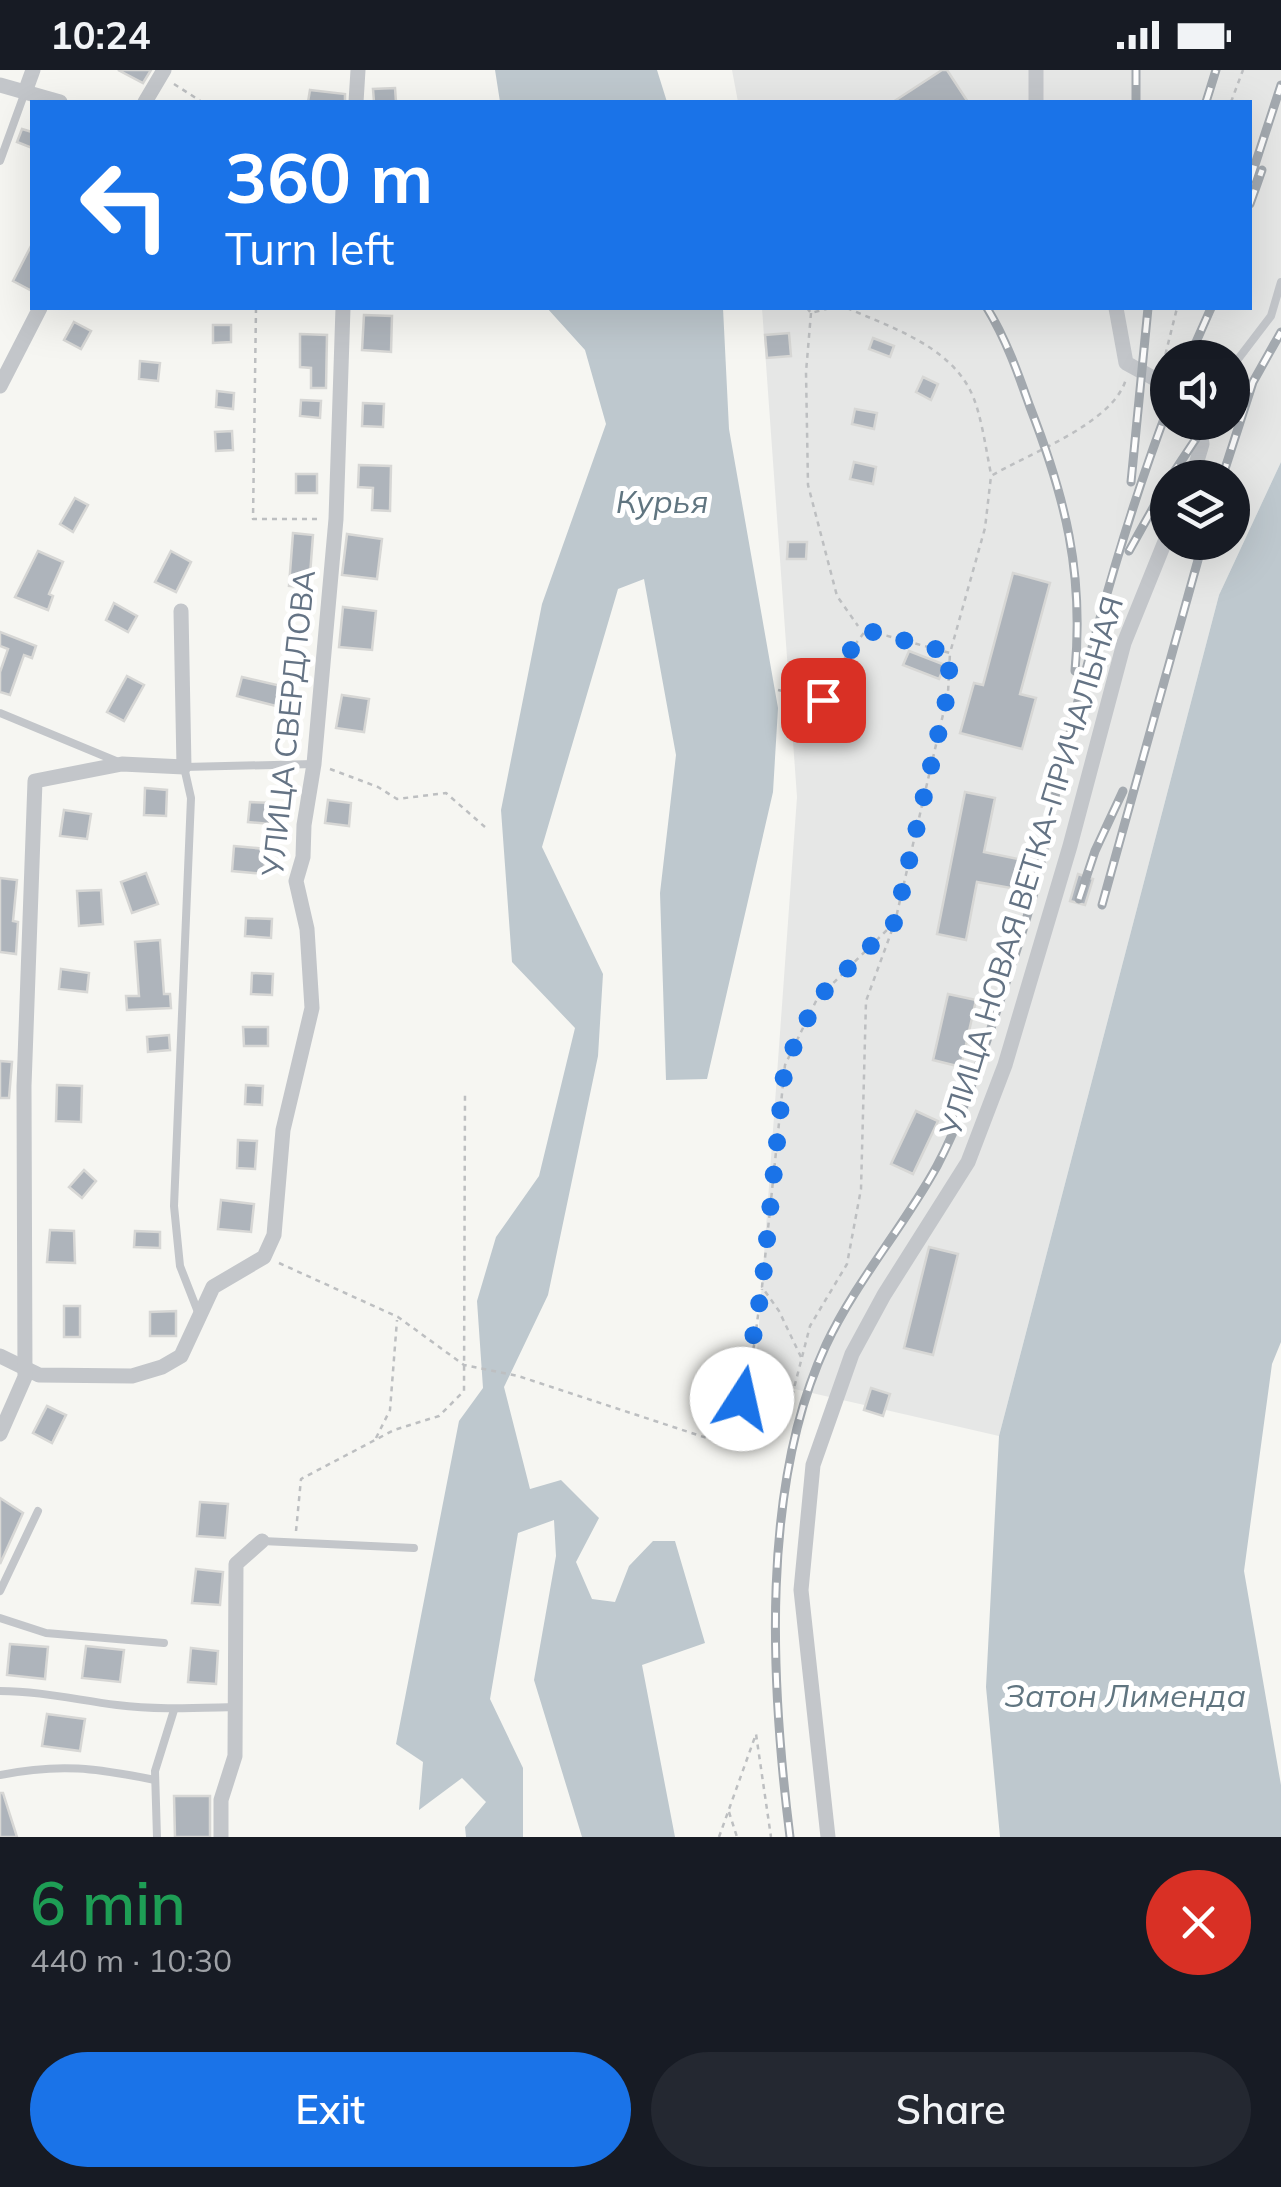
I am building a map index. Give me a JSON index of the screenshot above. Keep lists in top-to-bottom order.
{
  "streets": {
    "street": ["УЛИЦА СВЕРДЛОВА", "УЛИЦА НОВАЯ ВЕТКА-ПРИЧАЛЬНАЯ"]
  },
  "water": ["Курья", "Затон Лименда"],
  "page": {
    "status": "10:24",
    "turn": ["360 m", "Turn left"],
    "heading": ["6 min", "440 m · 10:30"],
    "buttons": ["Exit", "Share"]
  }
}
